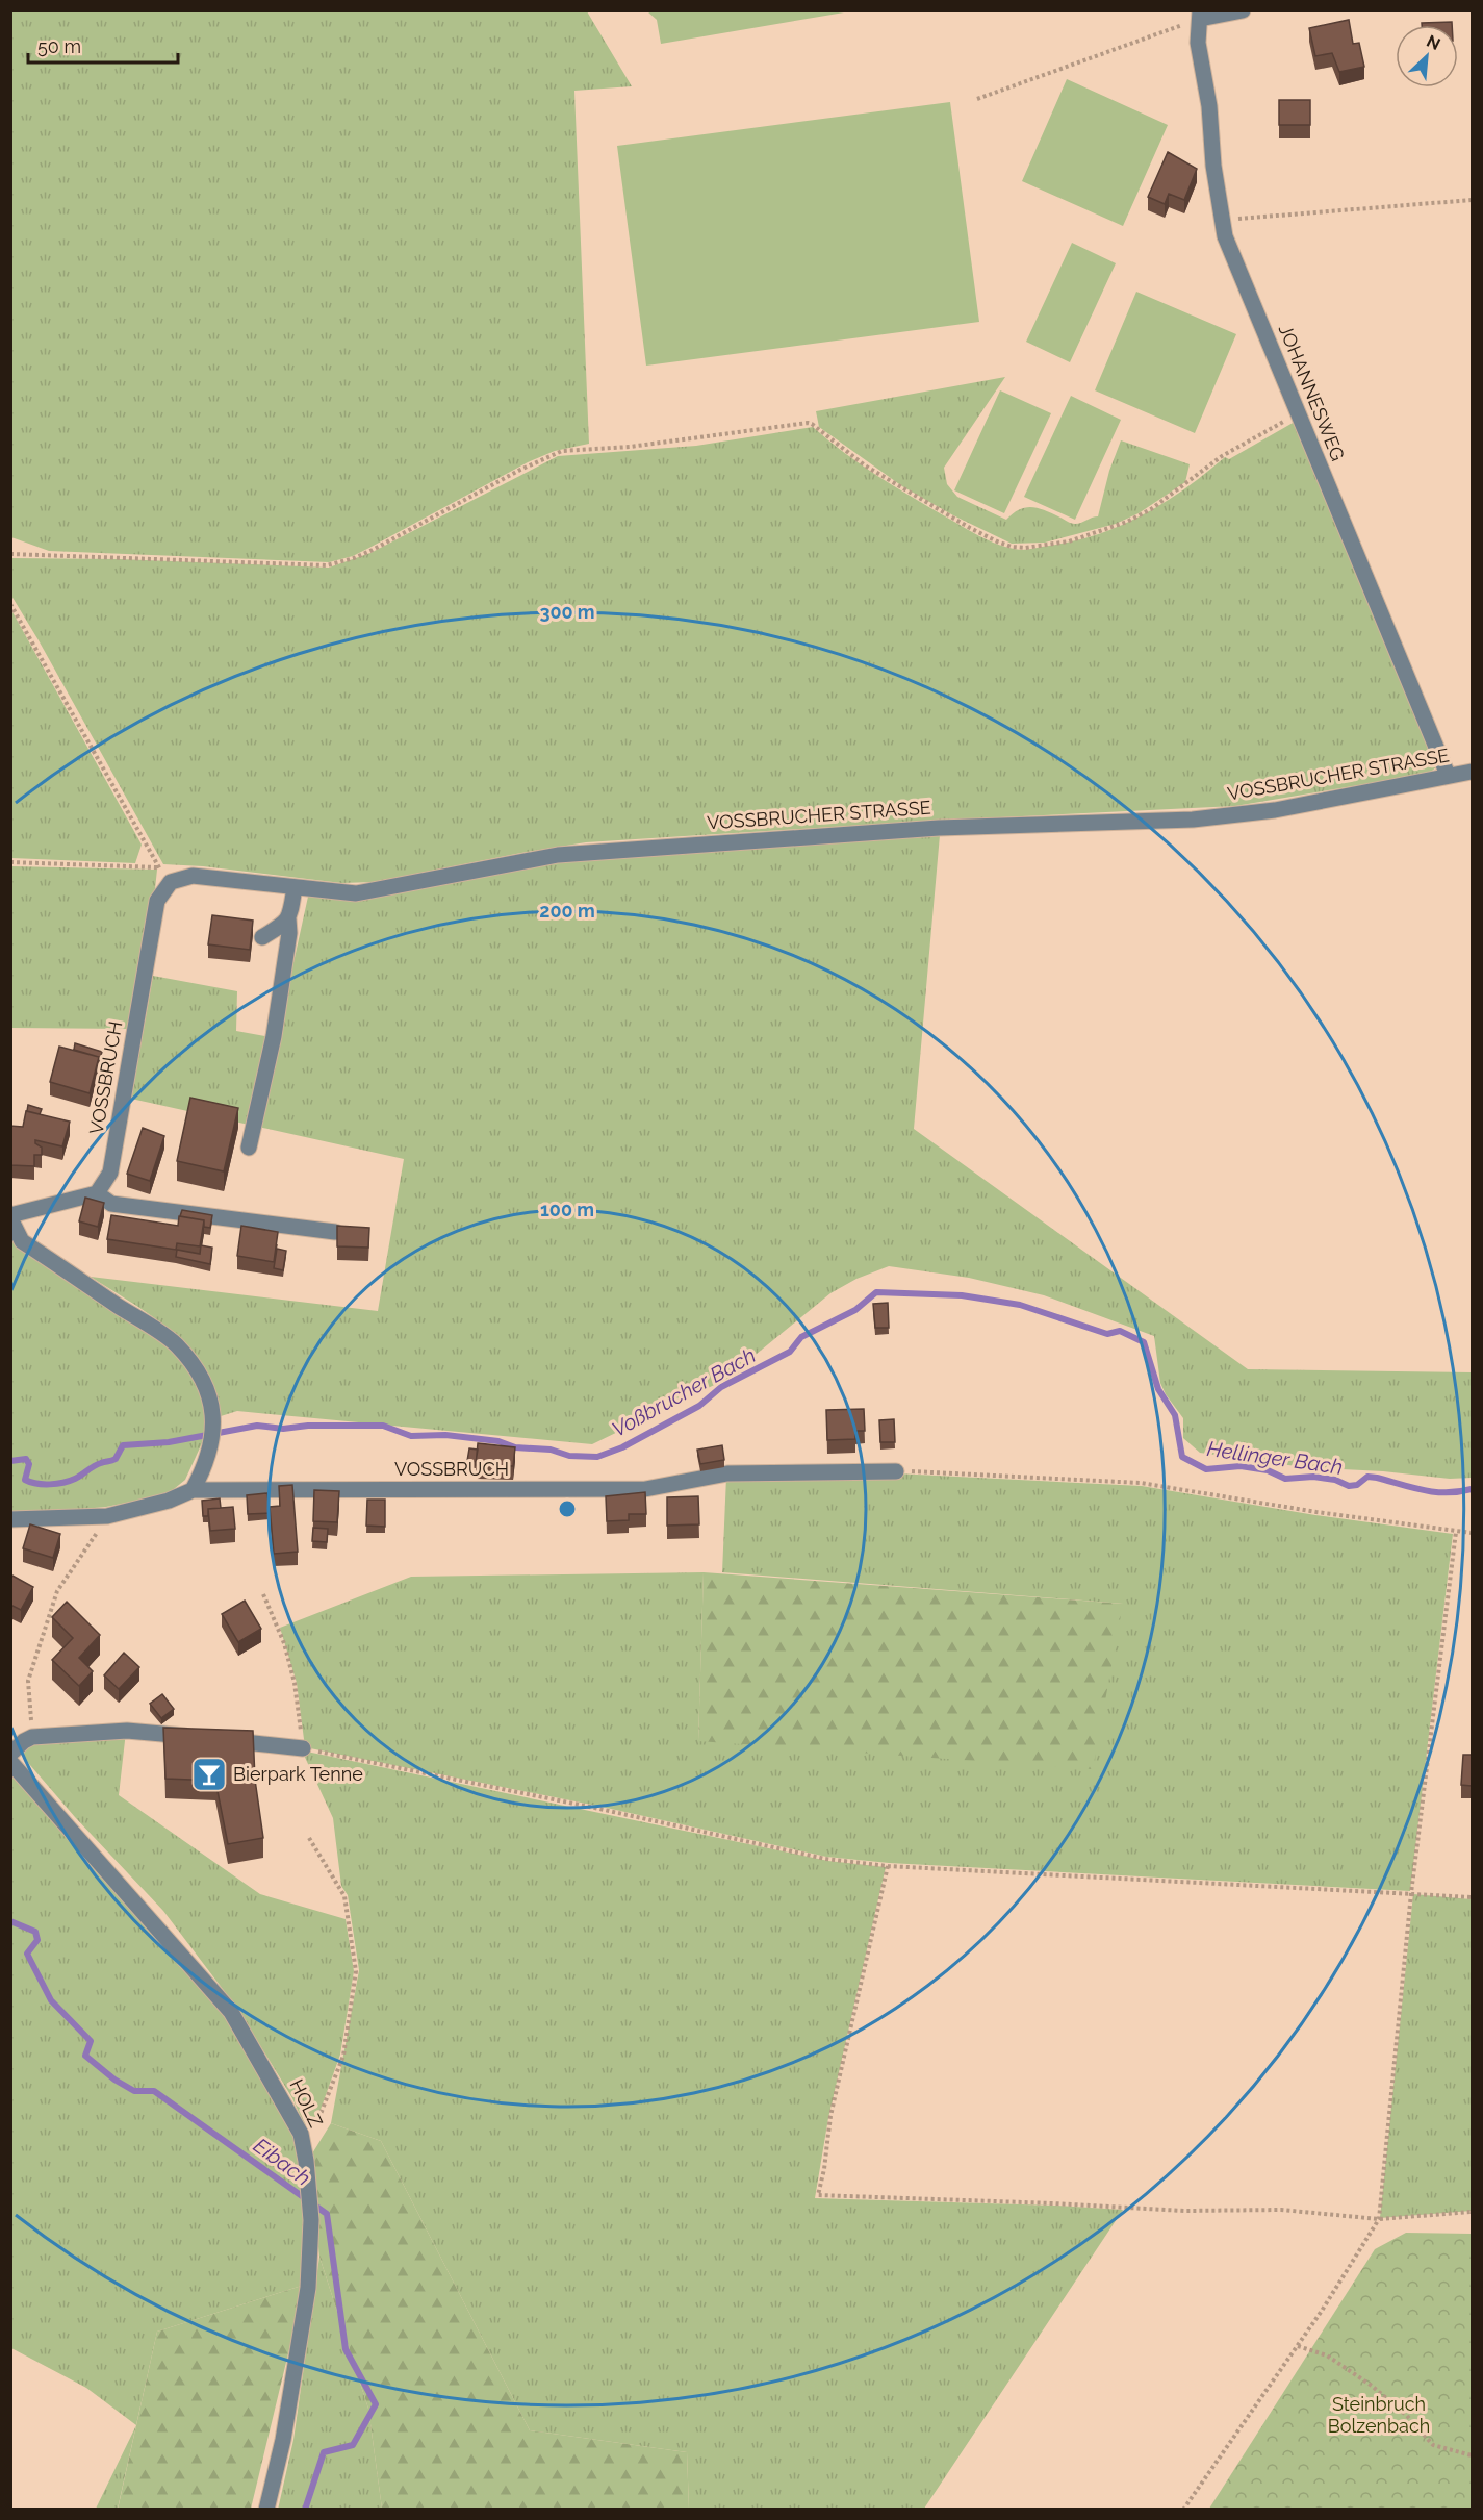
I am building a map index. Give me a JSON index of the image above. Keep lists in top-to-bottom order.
{
  "streets": {
    "street": [
      "JOHANNESWEG",
      "VOSSBRUCHER STRASSE",
      "VOSSBRUCH",
      "HOLZ"
    ]
  },
  "crossings": [
    ["JOHANNESWEG", "VOSSBRUCHER STRASSE"],
    ["VOSSBRUCHER STRASSE", "VOSSBRUCH"]
  ],
  "water": ["Voßbrucher Bach", "Hellinger Bach", "Eibach"],
  "parks": ["Steinbruch Bolzenbach"],
  "places": {
    "bar": ["Bierpark Tenne"]
  },
  "scale_bar": "50 m",
  "north": "top right",
  "rings": ["300 m", "200 m", "100 m"]
}
